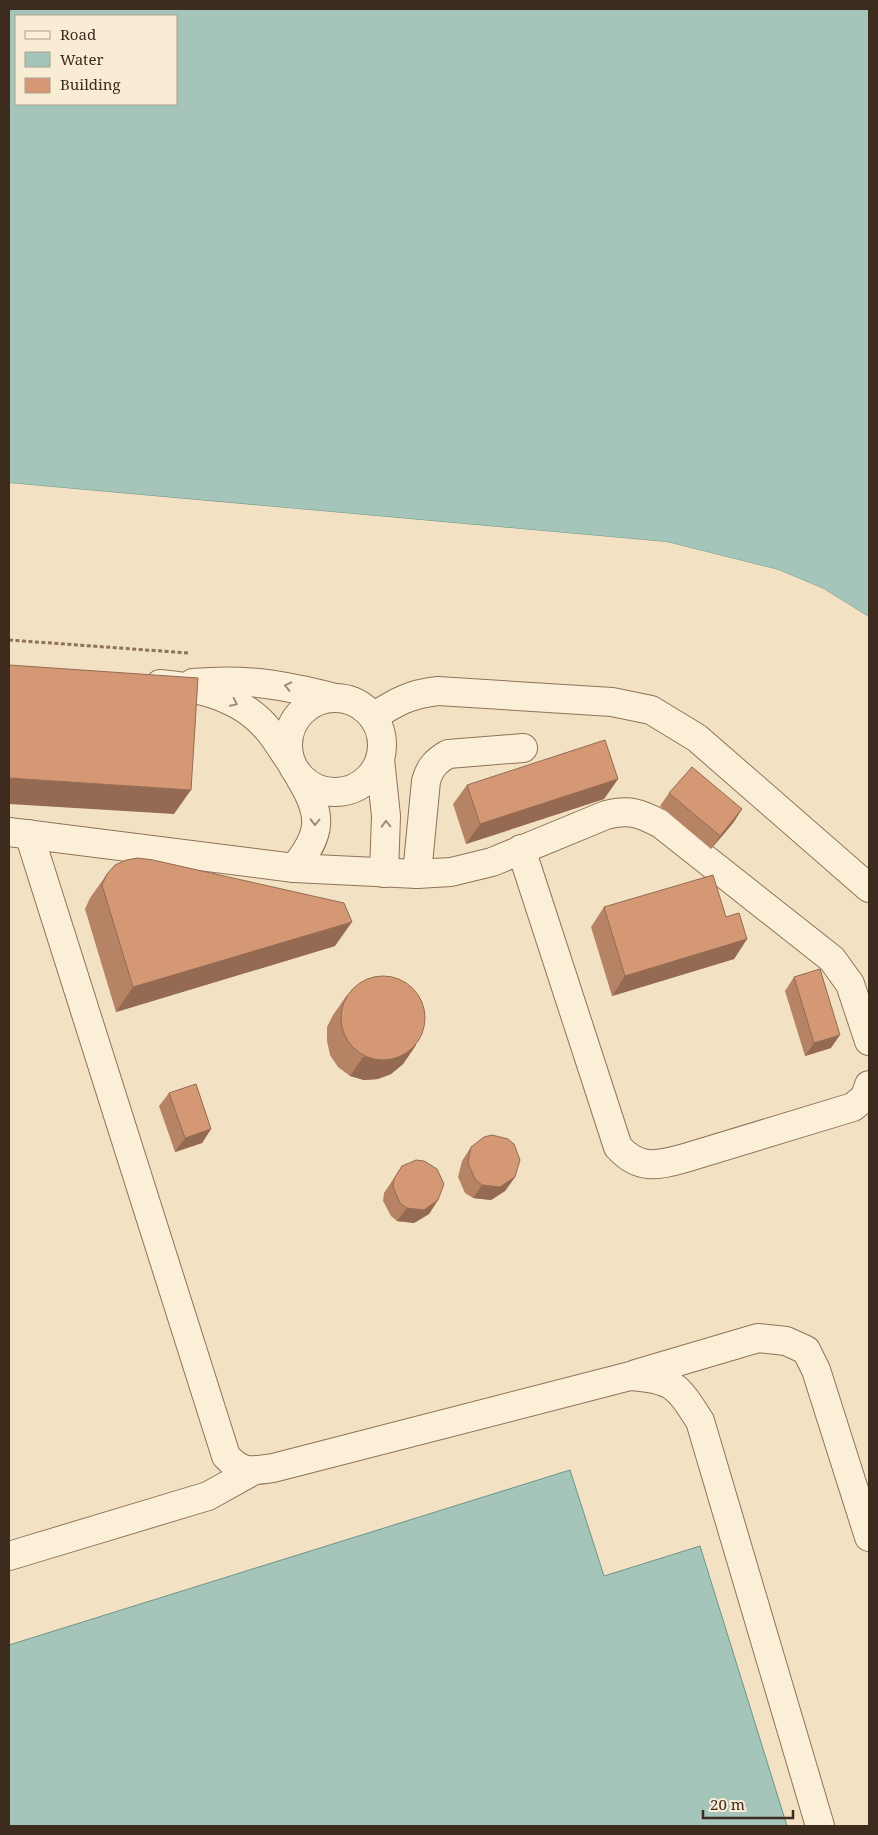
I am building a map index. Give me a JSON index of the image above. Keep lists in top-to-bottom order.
{
  "legend": ["Road", "Water", "Building"],
  "scale_bar": "20 m"
}
